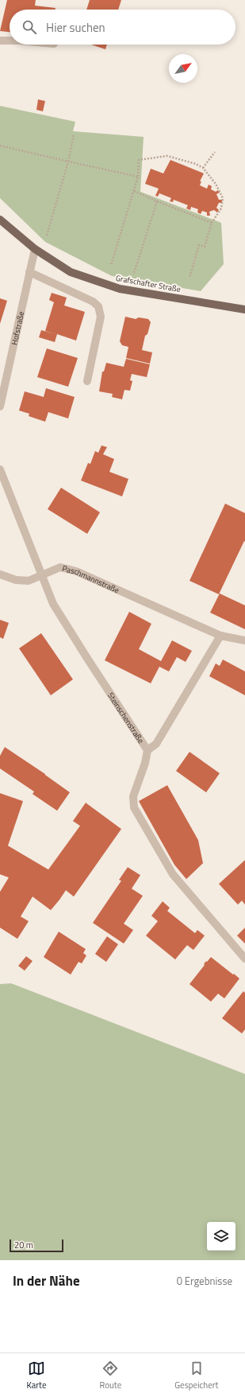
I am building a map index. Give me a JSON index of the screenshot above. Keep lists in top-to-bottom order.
{
  "streets": {
    "main road": ["Grafschafter Straße"],
    "street": ["Hofstraße", "Paschmannstraße", "Steinschenstraße"]
  },
  "crossings": [
    ["Grafschafter Straße", "Hofstraße"],
    ["Paschmannstraße", "Steinschenstraße"]
  ],
  "scale_bar": "20 m",
  "north": "top right",
  "page": {
    "search": "Hier suchen",
    "scale": "20 m",
    "heading": ["In der Nähe", "0 Ergebnisse"],
    "nav": ["Karte", "Route", "Gespeichert"]
  }
}
